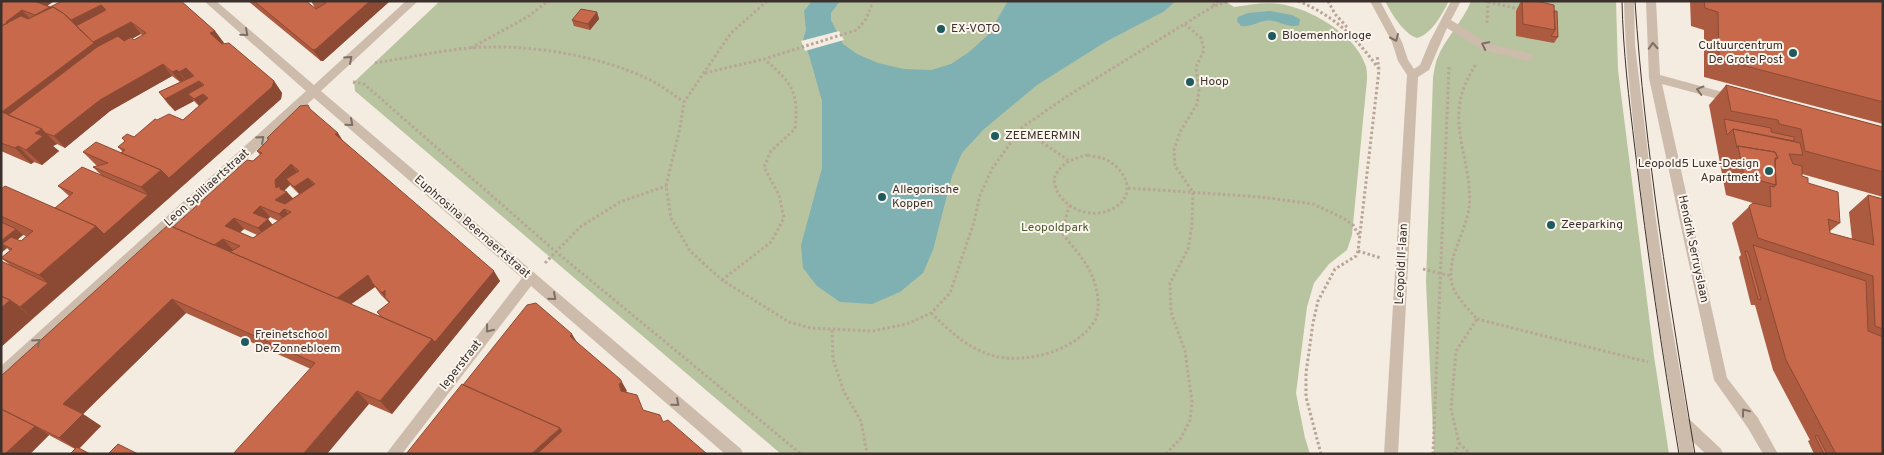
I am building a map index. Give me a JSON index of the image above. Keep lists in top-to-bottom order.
{
  "streets": {
    "street": [
      "Leon Spilliaertstraat",
      "Euphrosina Beernaertstraat",
      "Hendrik Serruyslaan",
      "Leopold II-laan",
      "Ieperstraat"
    ]
  },
  "crossings": [
    ["Leon Spilliaertstraat", "Euphrosina Beernaertstraat"],
    ["Euphrosina Beernaertstraat", "Ieperstraat"]
  ],
  "one_way": ["Leon Spilliaertstraat", "Euphrosina Beernaertstraat", "Ieperstraat"],
  "parks": ["Leopoldpark"],
  "places": [
    "EX-VOTO",
    "Bloemenhorloge",
    "Cultuurcentrum De Grote Post",
    "Hoop",
    "ZEEMEERMIN",
    "Leopold5 Luxe-Design Apartment",
    "Allegorische Koppen",
    "Zeeparking",
    "Freinetschool De Zonnebloem"
  ]
}
